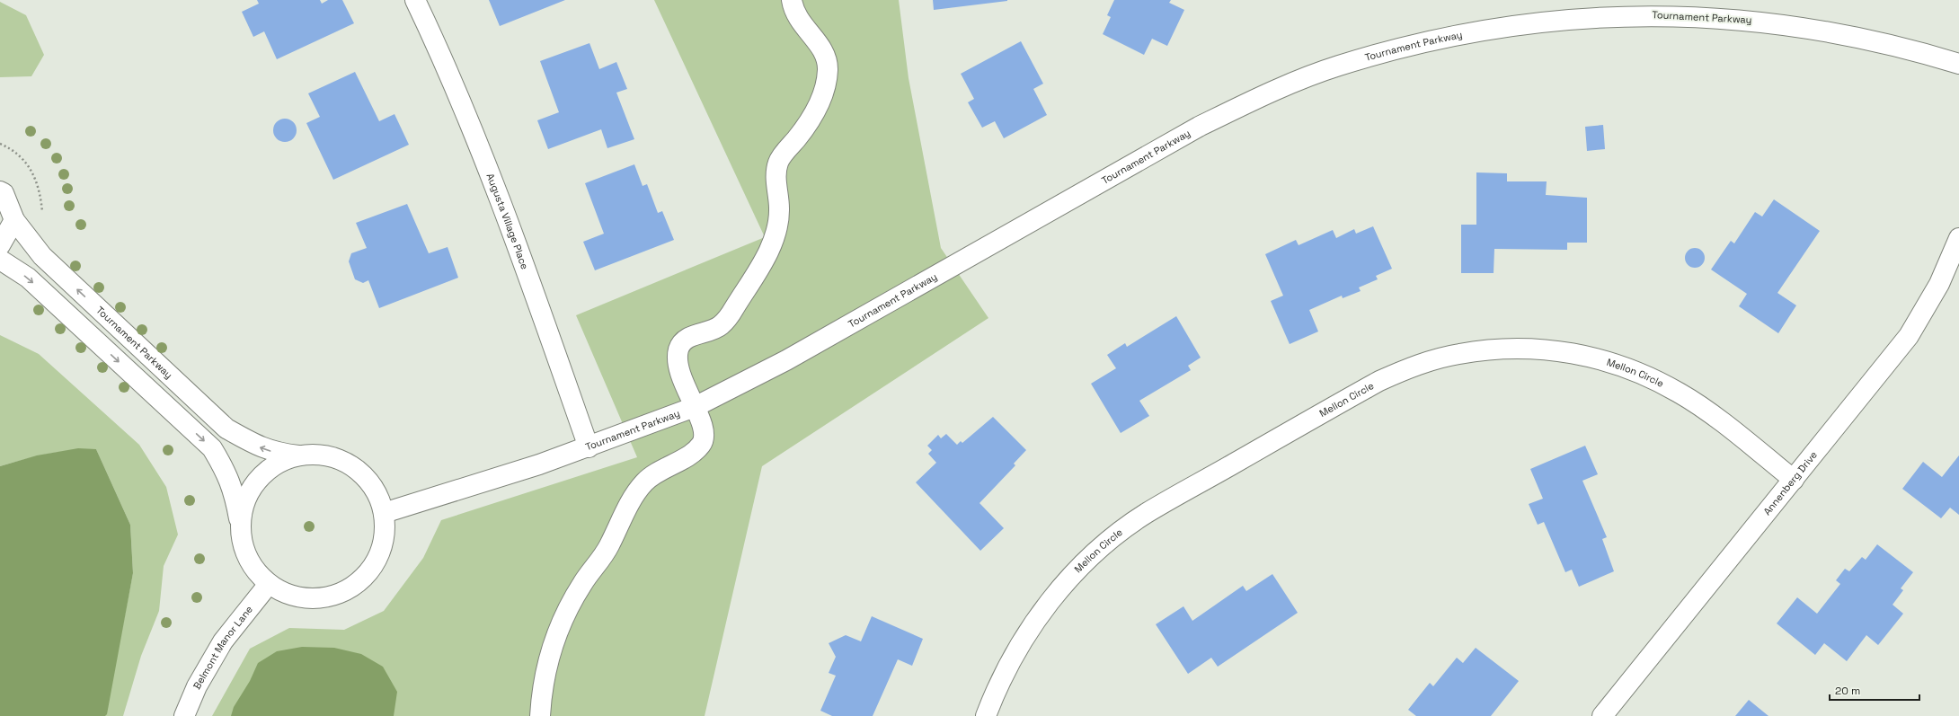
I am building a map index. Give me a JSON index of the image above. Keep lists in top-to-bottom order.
{
  "streets": {
    "street": [
      "Tournament Parkway",
      "Augusta Village Place",
      "Mellon Circle",
      "Annenberg Drive",
      "Belmont Manor Lane"
    ]
  },
  "crossings": [
    ["Tournament Parkway", "Augusta Village Place"],
    ["Tournament Parkway", "Belmont Manor Lane"],
    ["Mellon Circle", "Annenberg Drive"]
  ],
  "scale_bar": "20 m"
}
